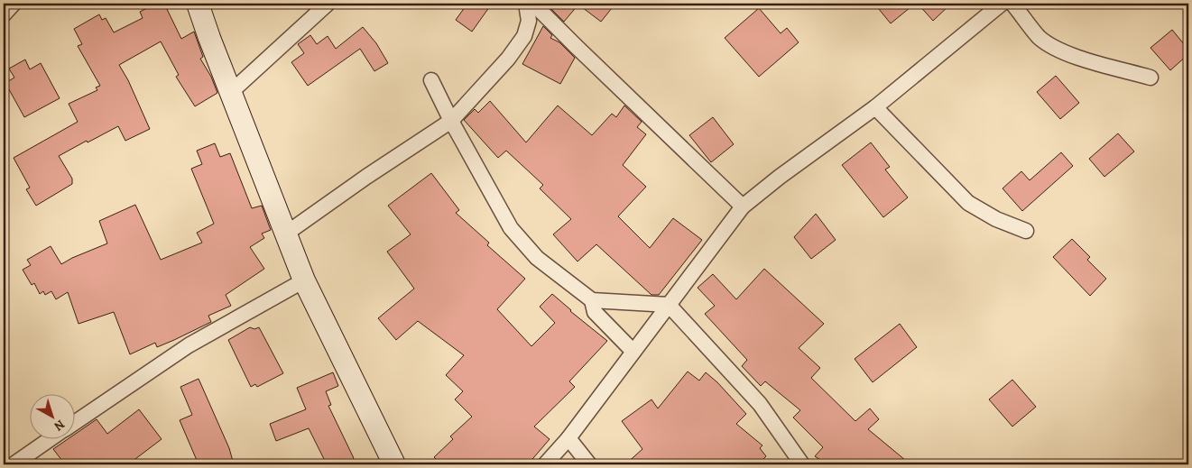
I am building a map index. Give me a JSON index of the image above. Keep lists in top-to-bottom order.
{
  "north": "bottom right"
}
